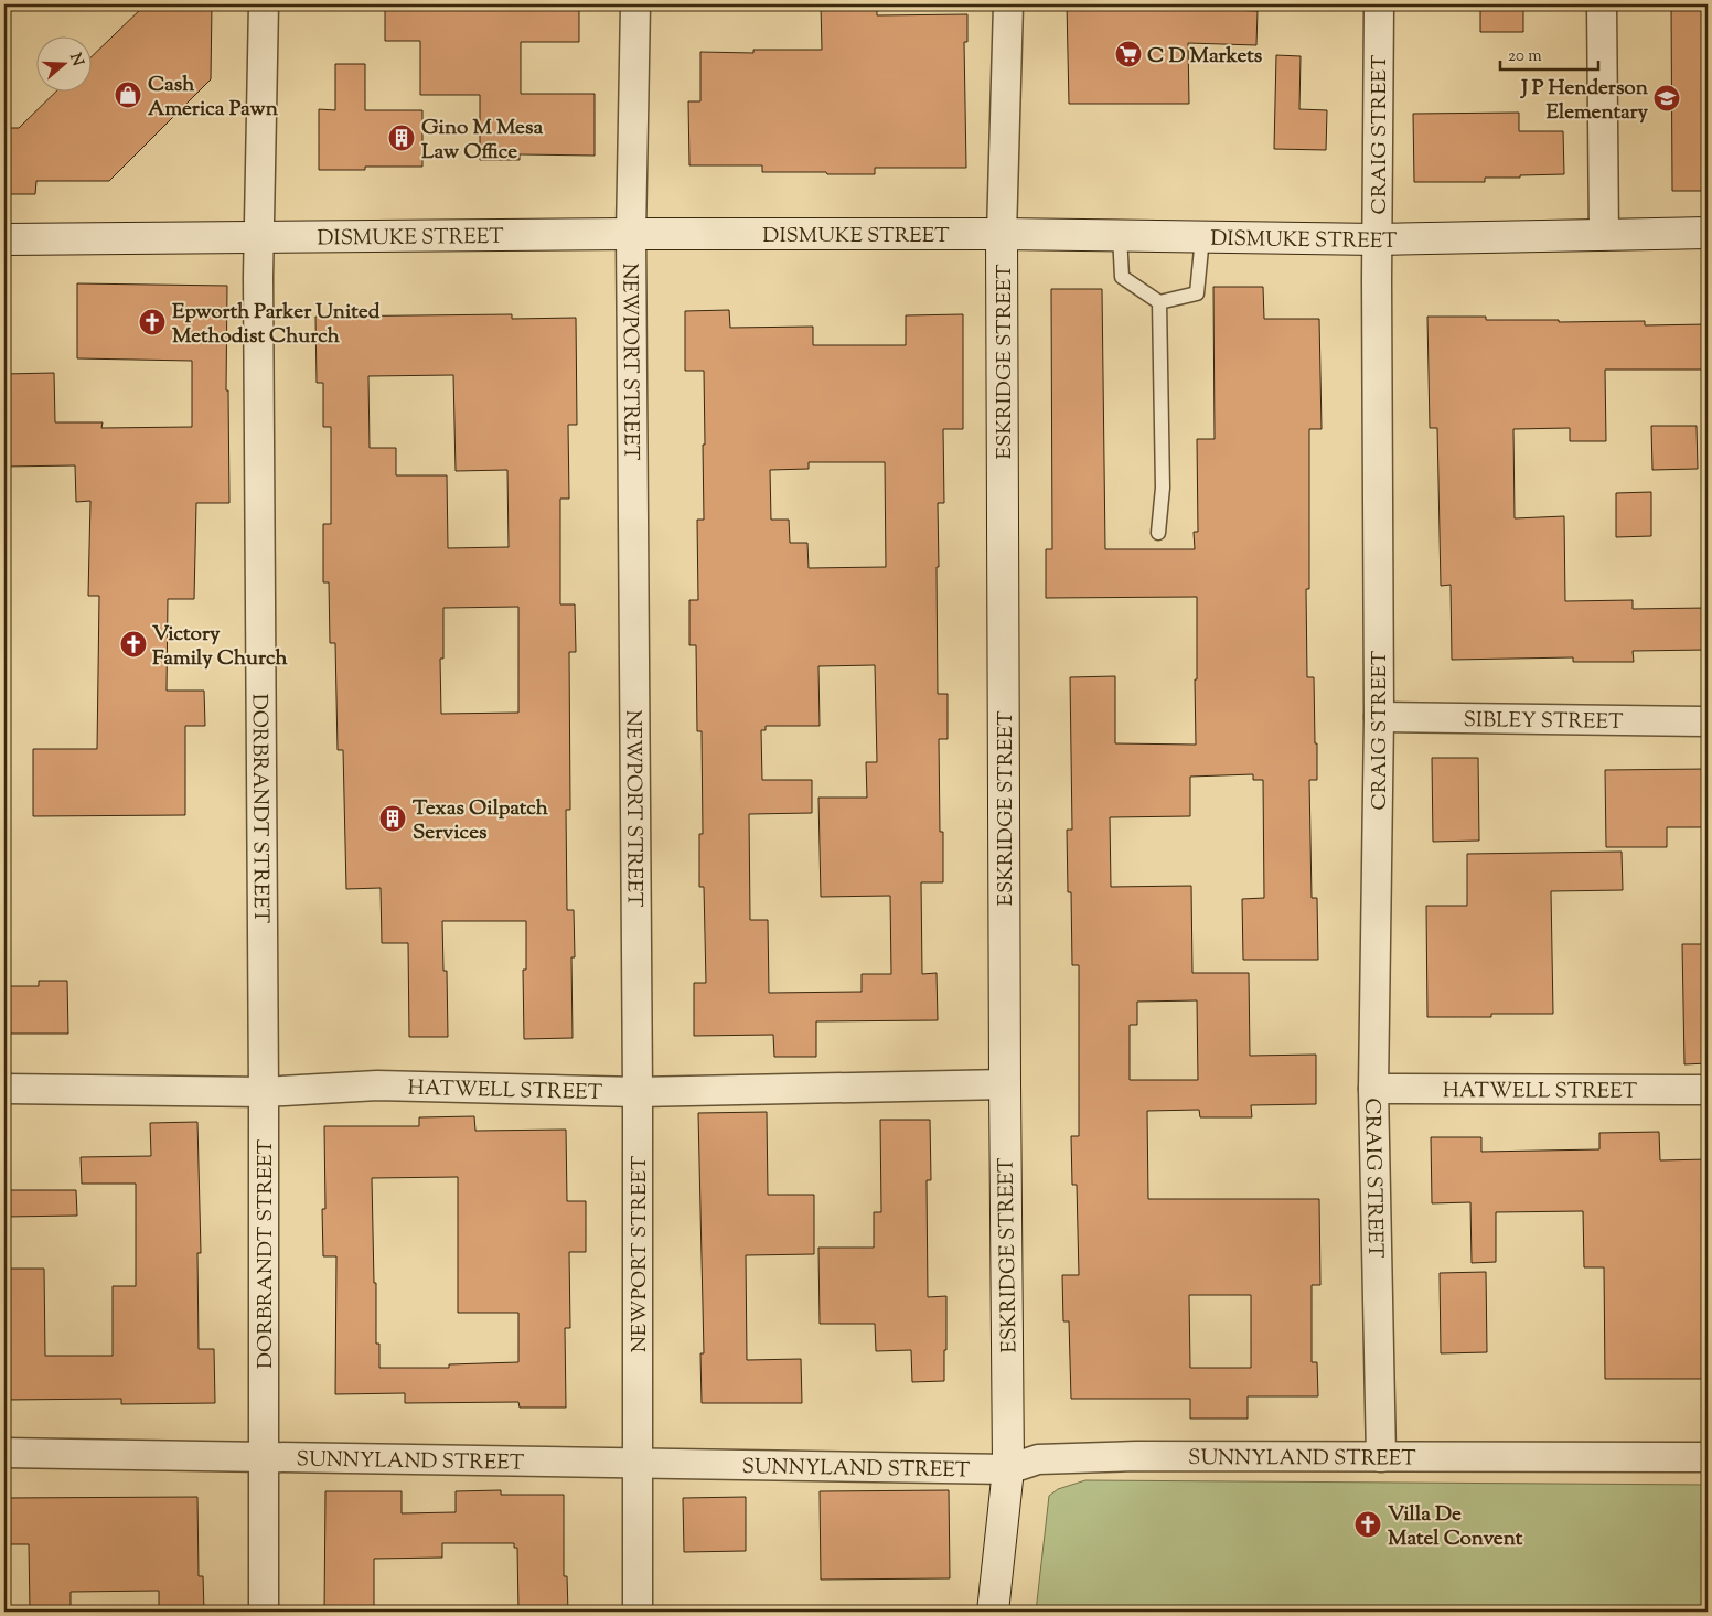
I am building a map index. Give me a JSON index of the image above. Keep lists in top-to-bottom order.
{
  "streets": {
    "street": [
      "CRAIG STREET",
      "DISMUKE STREET",
      "NEWPORT STREET",
      "ESKRIDGE STREET",
      "SIBLEY STREET",
      "DORBRANDT STREET",
      "HATWELL STREET",
      "SUNNYLAND STREET"
    ]
  },
  "crossings": [
    ["CRAIG STREET", "DISMUKE STREET"],
    ["CRAIG STREET", "SIBLEY STREET"],
    ["CRAIG STREET", "HATWELL STREET"],
    ["CRAIG STREET", "SUNNYLAND STREET"],
    ["DISMUKE STREET", "NEWPORT STREET"],
    ["DISMUKE STREET", "ESKRIDGE STREET"],
    ["DISMUKE STREET", "DORBRANDT STREET"],
    ["NEWPORT STREET", "HATWELL STREET"],
    ["NEWPORT STREET", "SUNNYLAND STREET"],
    ["ESKRIDGE STREET", "HATWELL STREET"],
    ["ESKRIDGE STREET", "SUNNYLAND STREET"],
    ["DORBRANDT STREET", "HATWELL STREET"],
    ["DORBRANDT STREET", "SUNNYLAND STREET"]
  ],
  "places": {
    "supermarket": ["C D Markets"],
    "shop": ["Cash America Pawn"],
    "school or university": ["J P Henderson Elementary"],
    "building": ["Gino M Mesa Law Office", "Texas Oilpatch Services"],
    "church": ["Epworth Parker United Methodist Church", "Victory Family Church", "Villa De Matel Convent"]
  },
  "scale_bar": "20 m",
  "north": "right"
}
